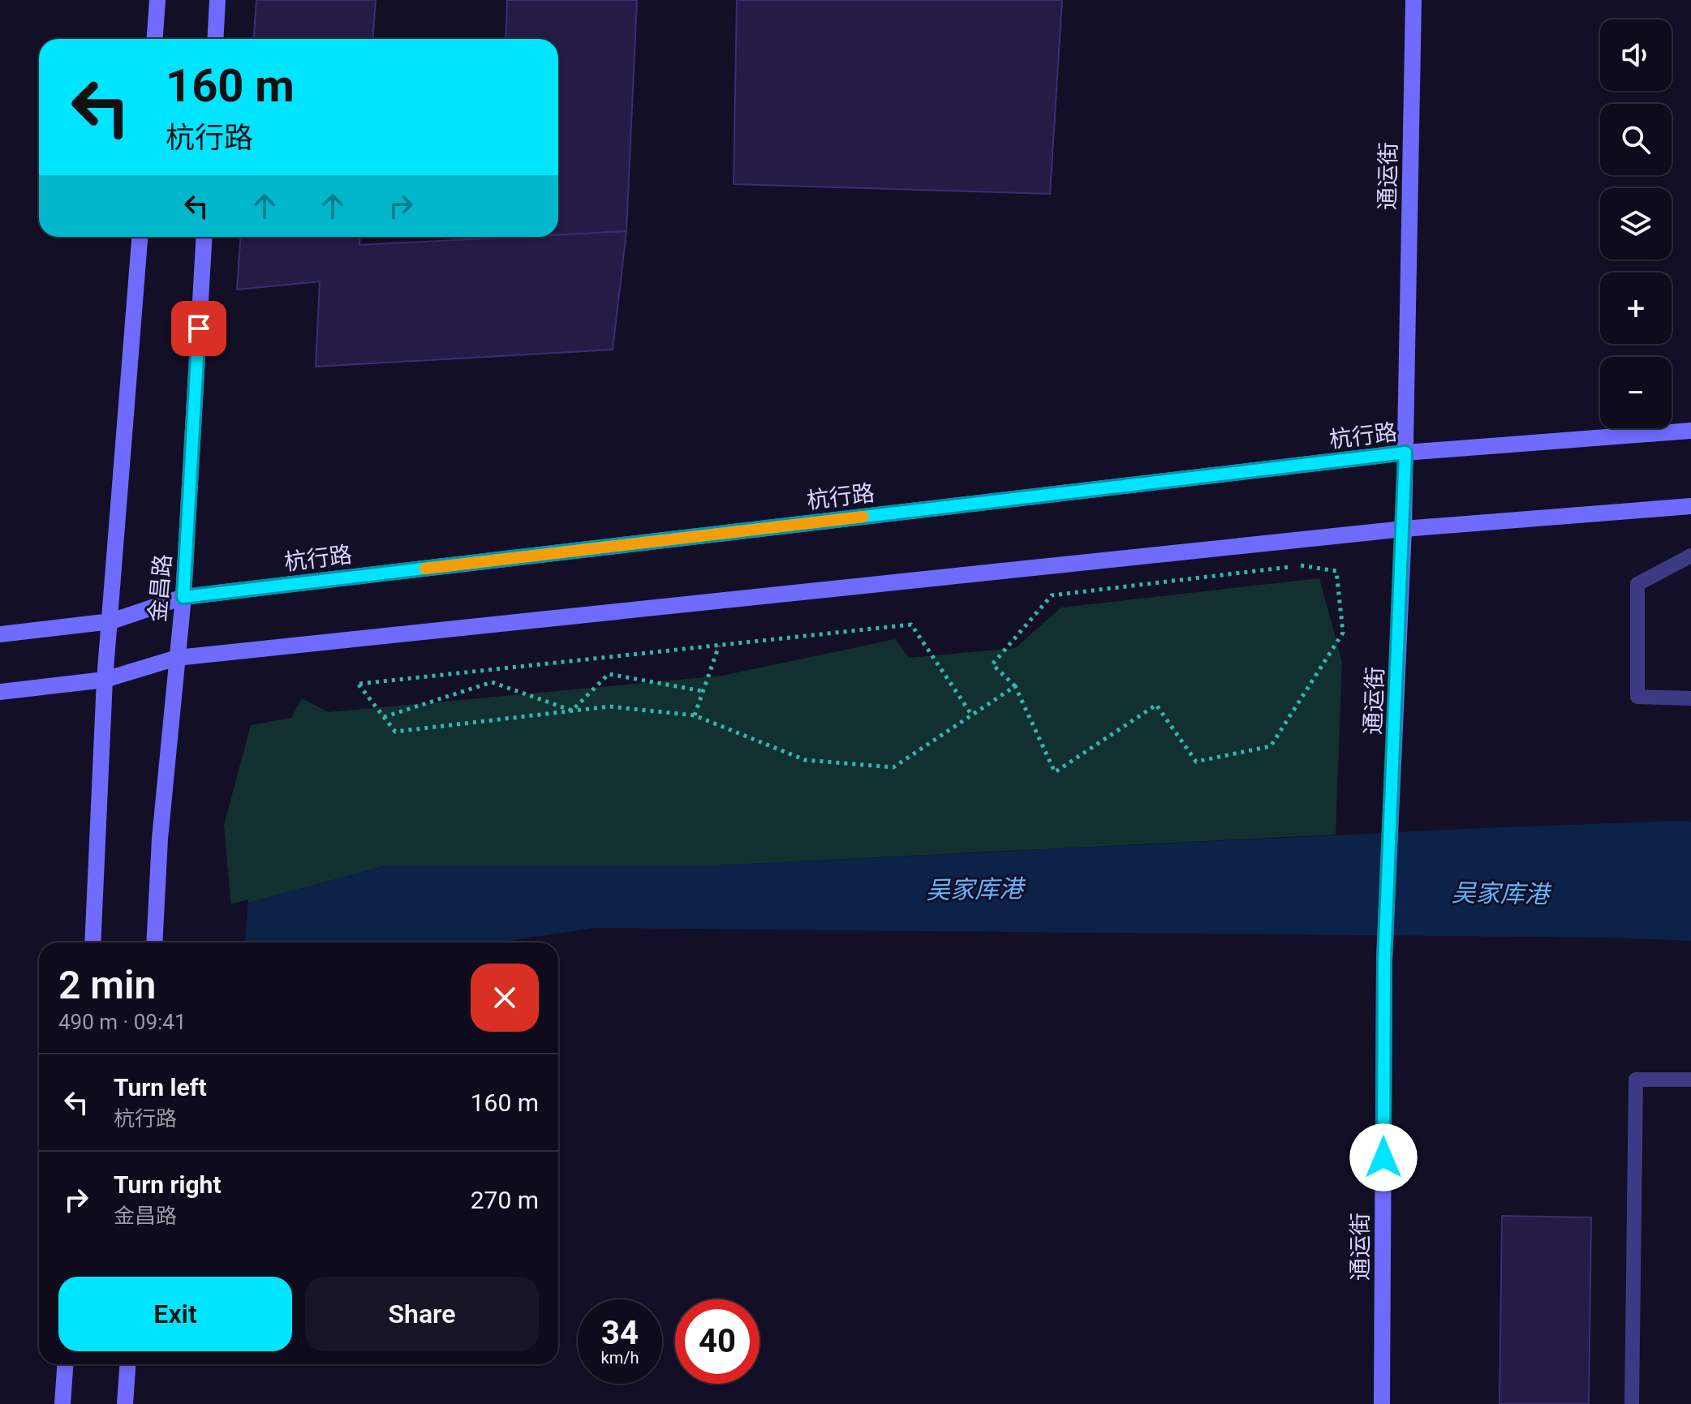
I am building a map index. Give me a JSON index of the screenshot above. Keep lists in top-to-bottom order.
{
  "streets": {
    "main road": ["通运街", "杭行路", "金昌路"]
  },
  "crossings": [
    ["通运街", "杭行路"],
    ["杭行路", "金昌路"]
  ],
  "water": ["吴家库港"],
  "page": {
    "map_buttons": ["+", "−"],
    "turn": ["160 m", "杭行路"],
    "heading": ["2 min", "490 m · 09:41"],
    "list": [
      {
        "name": "Turn left",
        "note": "杭行路",
        "value": "160 m"
      },
      {
        "name": "Turn right",
        "note": "金昌路",
        "value": "270 m"
      }
    ],
    "buttons": ["Exit", "Share"],
    "speed": "34 km/h",
    "limit": "40"
  }
}
